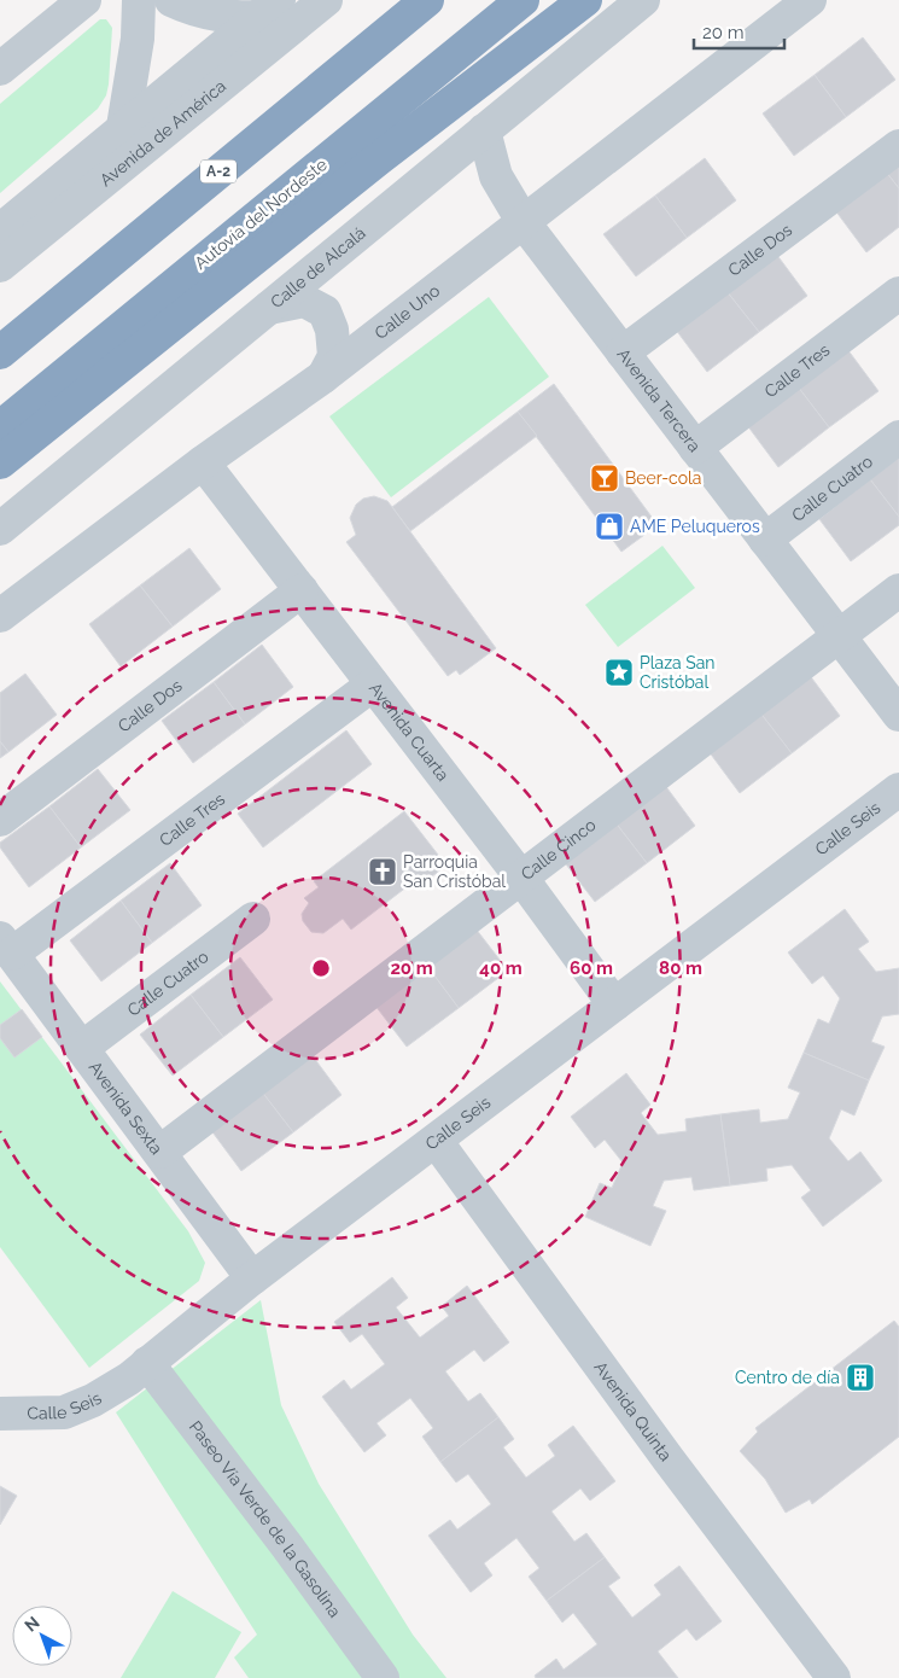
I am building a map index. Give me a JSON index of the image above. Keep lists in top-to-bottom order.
{
  "streets": {
    "highway": ["A-2", "Autovía del Nordeste"],
    "street": [
      "Avenida de América",
      "Calle Dos",
      "Calle de Alcalá",
      "Calle Uno",
      "Calle Tres",
      "Avenida Tercera",
      "Calle Cuatro",
      "Avenida Cuarta",
      "Calle Seis",
      "Calle Cinco",
      "Avenida Sexta",
      "Avenida Quinta",
      "Paseo Vía Verde de la Gasolina"
    ]
  },
  "crossings": [
    ["Calle Dos", "Avenida Tercera"],
    ["Calle Dos", "Avenida Cuarta"],
    ["Calle de Alcalá", "Avenida Tercera"],
    ["Calle Uno", "Avenida Tercera"],
    ["Calle Uno", "Avenida Cuarta"],
    ["Calle Tres", "Avenida Tercera"],
    ["Calle Tres", "Avenida Cuarta"],
    ["Calle Tres", "Avenida Sexta"],
    ["Avenida Tercera", "Calle Cuatro"],
    ["Avenida Tercera", "Calle Cinco"],
    ["Calle Cuatro", "Avenida Sexta"],
    ["Avenida Cuarta", "Calle Seis"],
    ["Avenida Cuarta", "Calle Cinco"],
    ["Calle Seis", "Avenida Sexta"],
    ["Calle Seis", "Avenida Quinta"],
    ["Calle Seis", "Paseo Vía Verde de la Gasolina"],
    ["Calle Cinco", "Avenida Sexta"]
  ],
  "places": {
    "bar": ["Beer-cola"],
    "shop": ["AME Peluqueros"],
    "place": ["Plaza San Cristóbal"],
    "church": ["Parroquia San Cristóbal"],
    "building": ["Centro de día"]
  },
  "scale_bar": "20 m",
  "north": "top left",
  "rings": [
    "20 m",
    "40 m",
    "60 m",
    "80 m"
  ]
}
